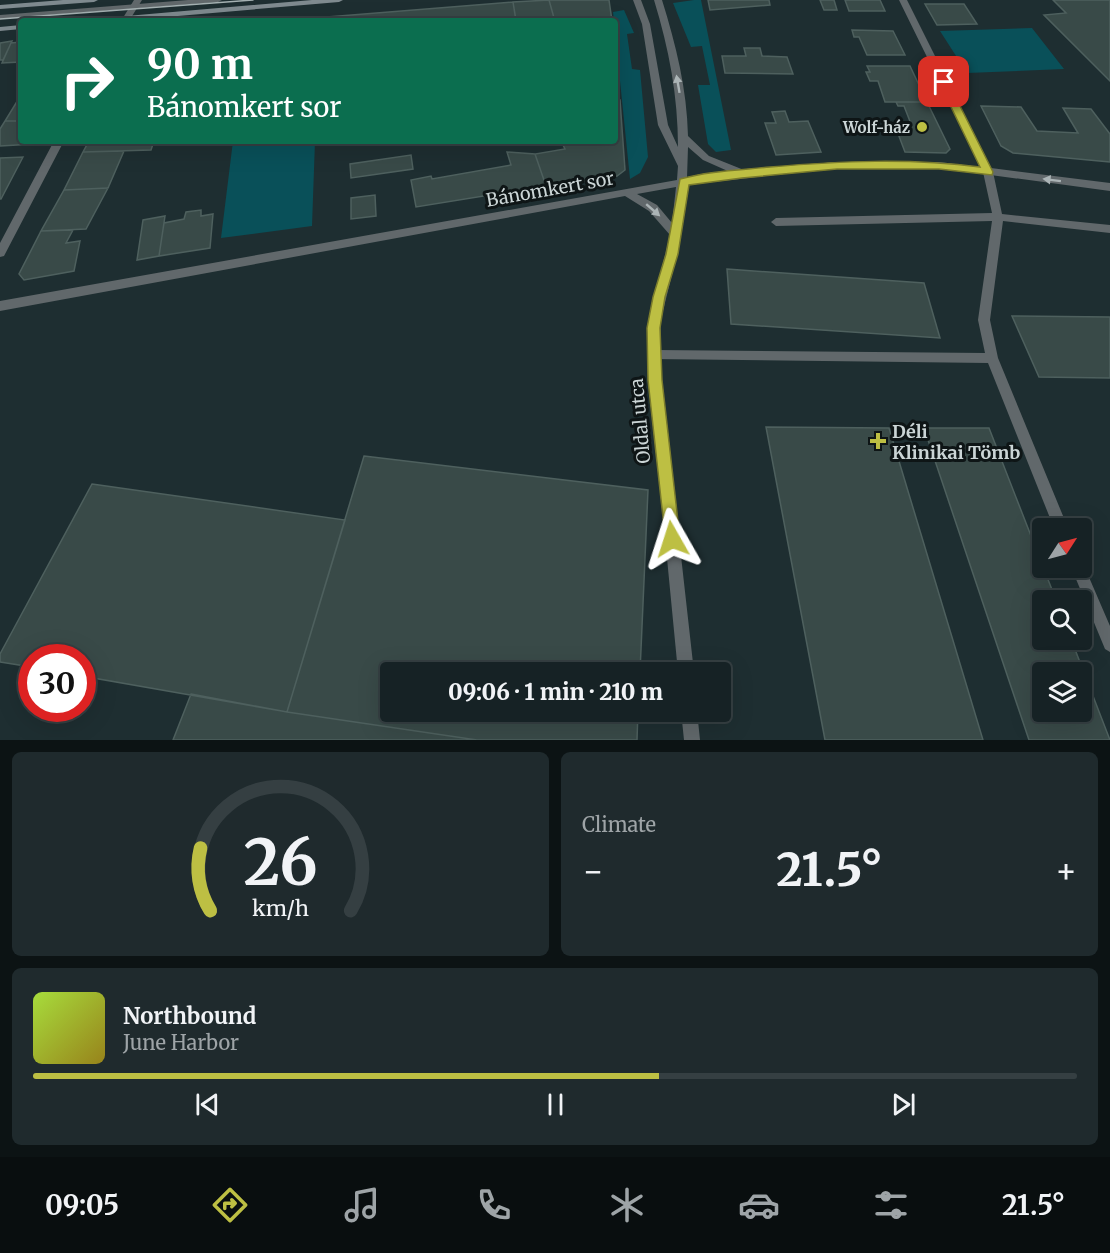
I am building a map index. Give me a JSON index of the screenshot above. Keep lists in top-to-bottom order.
{
  "streets": {
    "street": ["Bánomkert sor", "Oldal utca"]
  },
  "crossings": [
    ["Bánomkert sor", "Oldal utca"]
  ],
  "places": {
    "other": ["Wolf-ház"],
    "health": ["Déli Klinikai Tömb"]
  },
  "north": "top right",
  "page": {
    "turn": ["90 m", "Bánomkert sor"],
    "limit": "30",
    "trip": "09:06 · 1 min · 210 m",
    "tile": "Climate",
    "heat": ["−", "21.5°", "+"],
    "song": ["Northbound", "June Harbor"],
    "tabs": ["09:05", "21.5°"],
    "gauge": ["26", "km/h"]
  }
}
